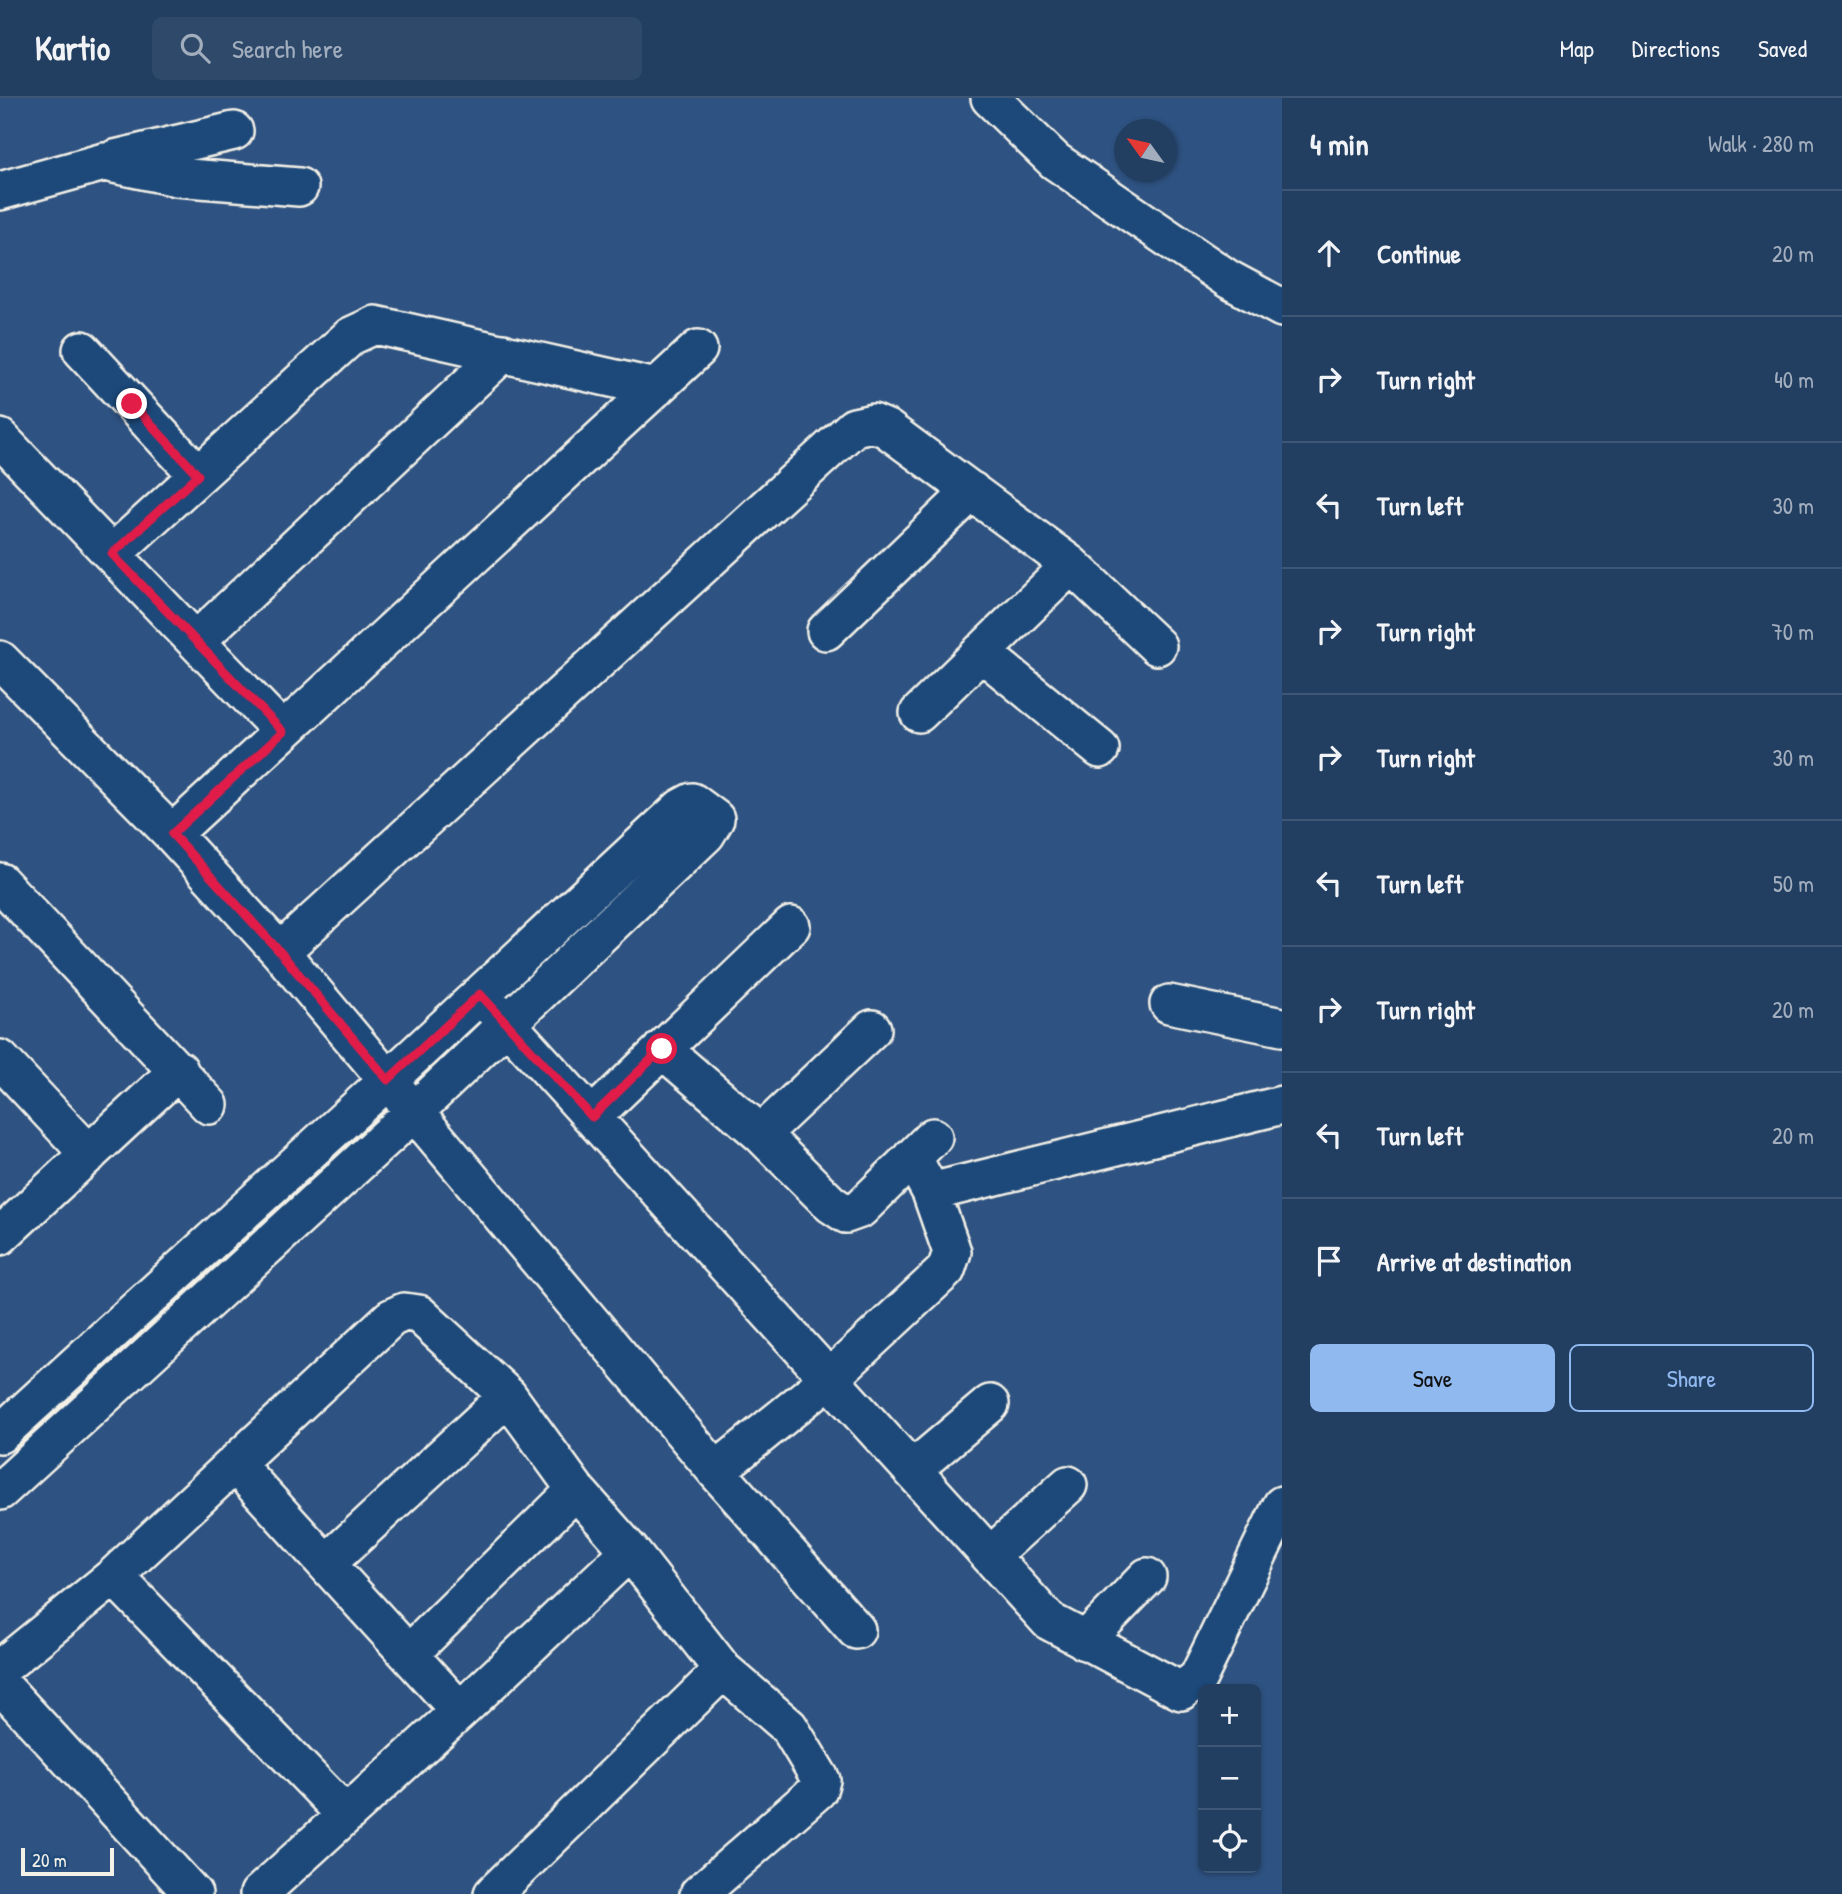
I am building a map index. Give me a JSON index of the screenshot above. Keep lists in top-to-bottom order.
{
  "scale_bar": "20 m",
  "north": "top left",
  "page": {
    "header": "Kartio",
    "search": "Search here",
    "nav": ["Map", "Directions", "Saved"],
    "heading": ["4 min", "Walk · 280 m"],
    "list": [
      ["Continue", "20 m"],
      ["Turn right", "40 m"],
      ["Turn left", "30 m"],
      ["Turn right", "70 m"],
      ["Turn right", "30 m"],
      ["Turn left", "50 m"],
      ["Turn right", "20 m"],
      ["Turn left", "20 m"],
      "Arrive at destination"
    ],
    "buttons": ["Save", "Share"],
    "map_buttons": ["+", "−"],
    "scale": "20 m"
  }
}
